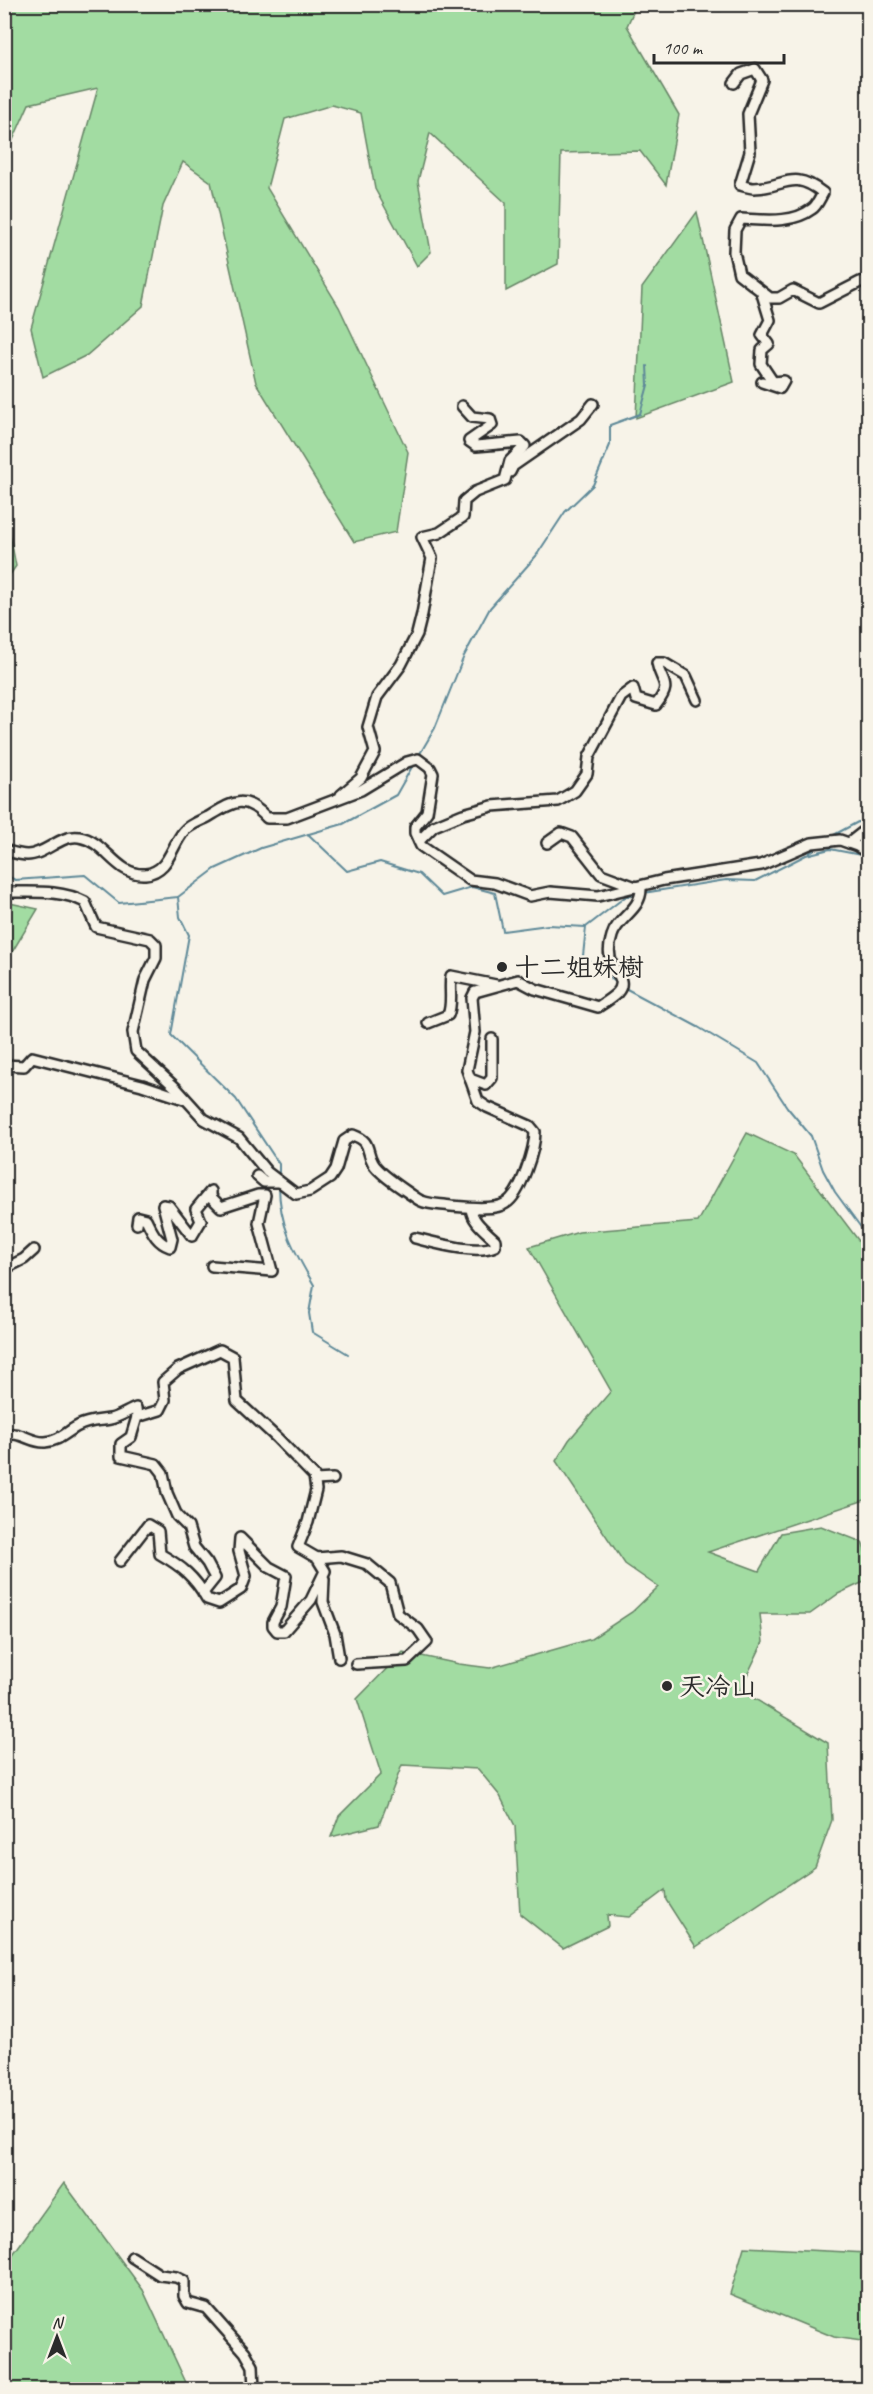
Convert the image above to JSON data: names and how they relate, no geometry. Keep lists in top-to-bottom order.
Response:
{
  "places": ["十二姐妹樹", "天冷山"],
  "scale_bar": "100 m",
  "north": "top"
}
